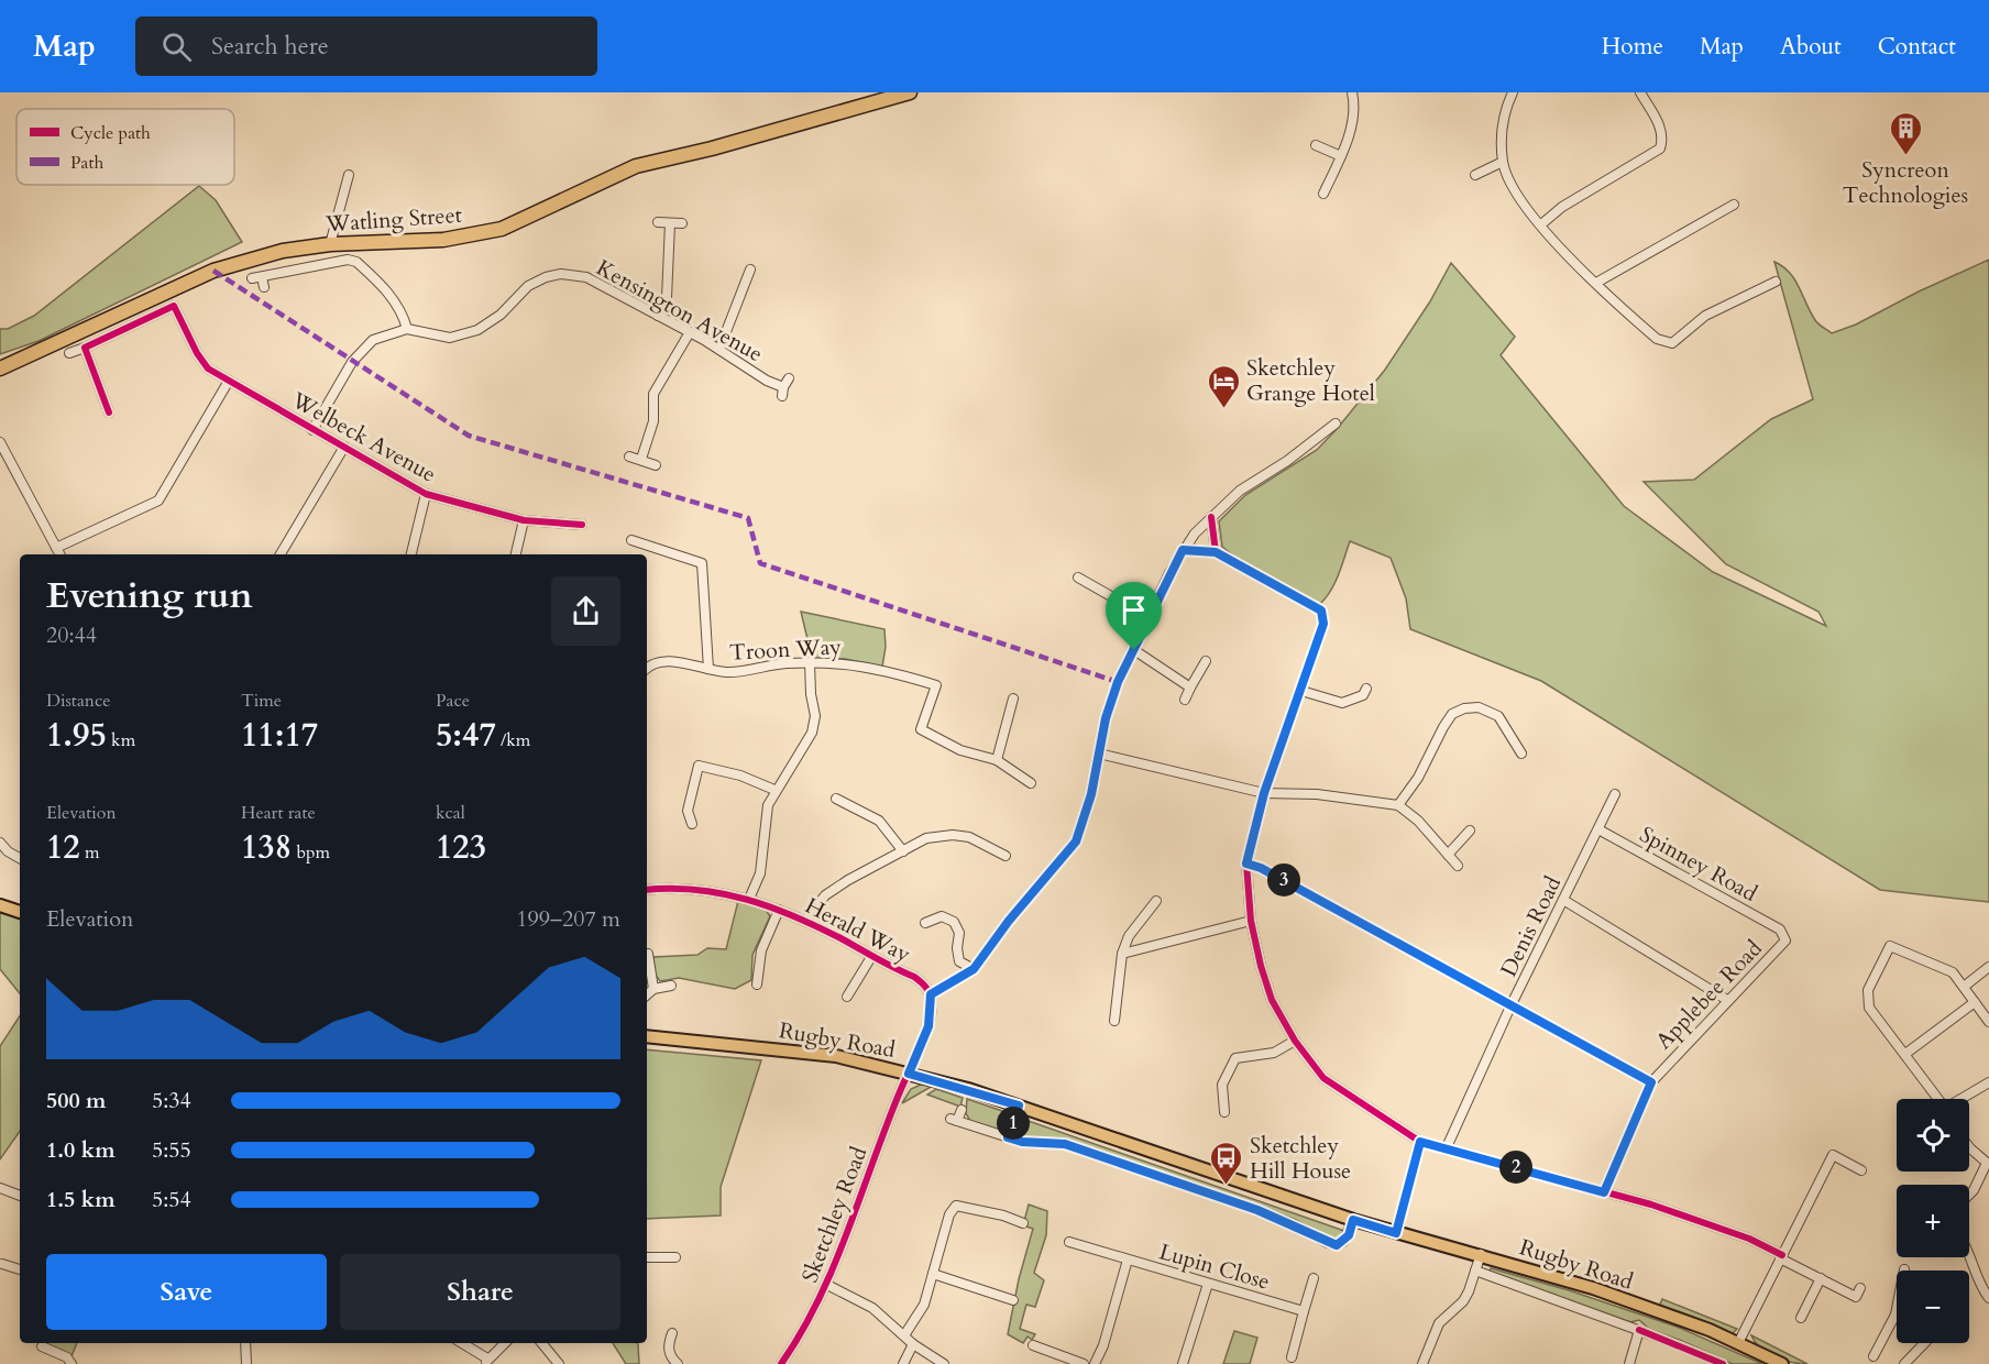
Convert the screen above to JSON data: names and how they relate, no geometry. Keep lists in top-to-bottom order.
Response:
{
  "streets": {
    "highway": ["Watling Street"],
    "main road": ["Rugby Road"],
    "street": [
      "Kensington Avenue",
      "Welbeck Avenue",
      "Troon Way",
      "Spinney Road",
      "Denis Road",
      "Herald Way",
      "Applebee Road",
      "Sketchley Road",
      "Lupin Close"
    ]
  },
  "crossings": [
    ["Kensington Avenue", "Welbeck Avenue"],
    ["Spinney Road", "Denis Road"],
    ["Spinney Road", "Applebee Road"],
    ["Rugby Road", "Sketchley Road"]
  ],
  "places": {
    "building": ["Syncreon Technologies"],
    "hotel": ["Sketchley Grange Hotel"],
    "bus stop": ["Sketchley Hill House"]
  },
  "legend": ["Cycle path", "Path"],
  "page": {
    "header": "Map",
    "search": "Search here",
    "nav": [
      "Home",
      "Map",
      "About",
      "Contact"
    ],
    "heading": ["Evening run", "20:44"],
    "stats": [
      ["Distance", "1.95 km"],
      ["Time", "11:17"],
      ["Pace", "5:47 /km"],
      ["Elevation", "12 m"],
      ["Heart rate", "138 bpm"],
      ["kcal", "123"]
    ],
    "pins": ["3", "1", "2"],
    "chart": ["Elevation", "199–207 m"],
    "list": [
      {
        "name": "500 m",
        "note": "5:34"
      },
      {
        "name": "1.0 km",
        "note": "5:55"
      },
      {
        "name": "1.5 km",
        "note": "5:54"
      }
    ],
    "map_buttons": ["+", "−"],
    "buttons": ["Save", "Share"]
  }
}
